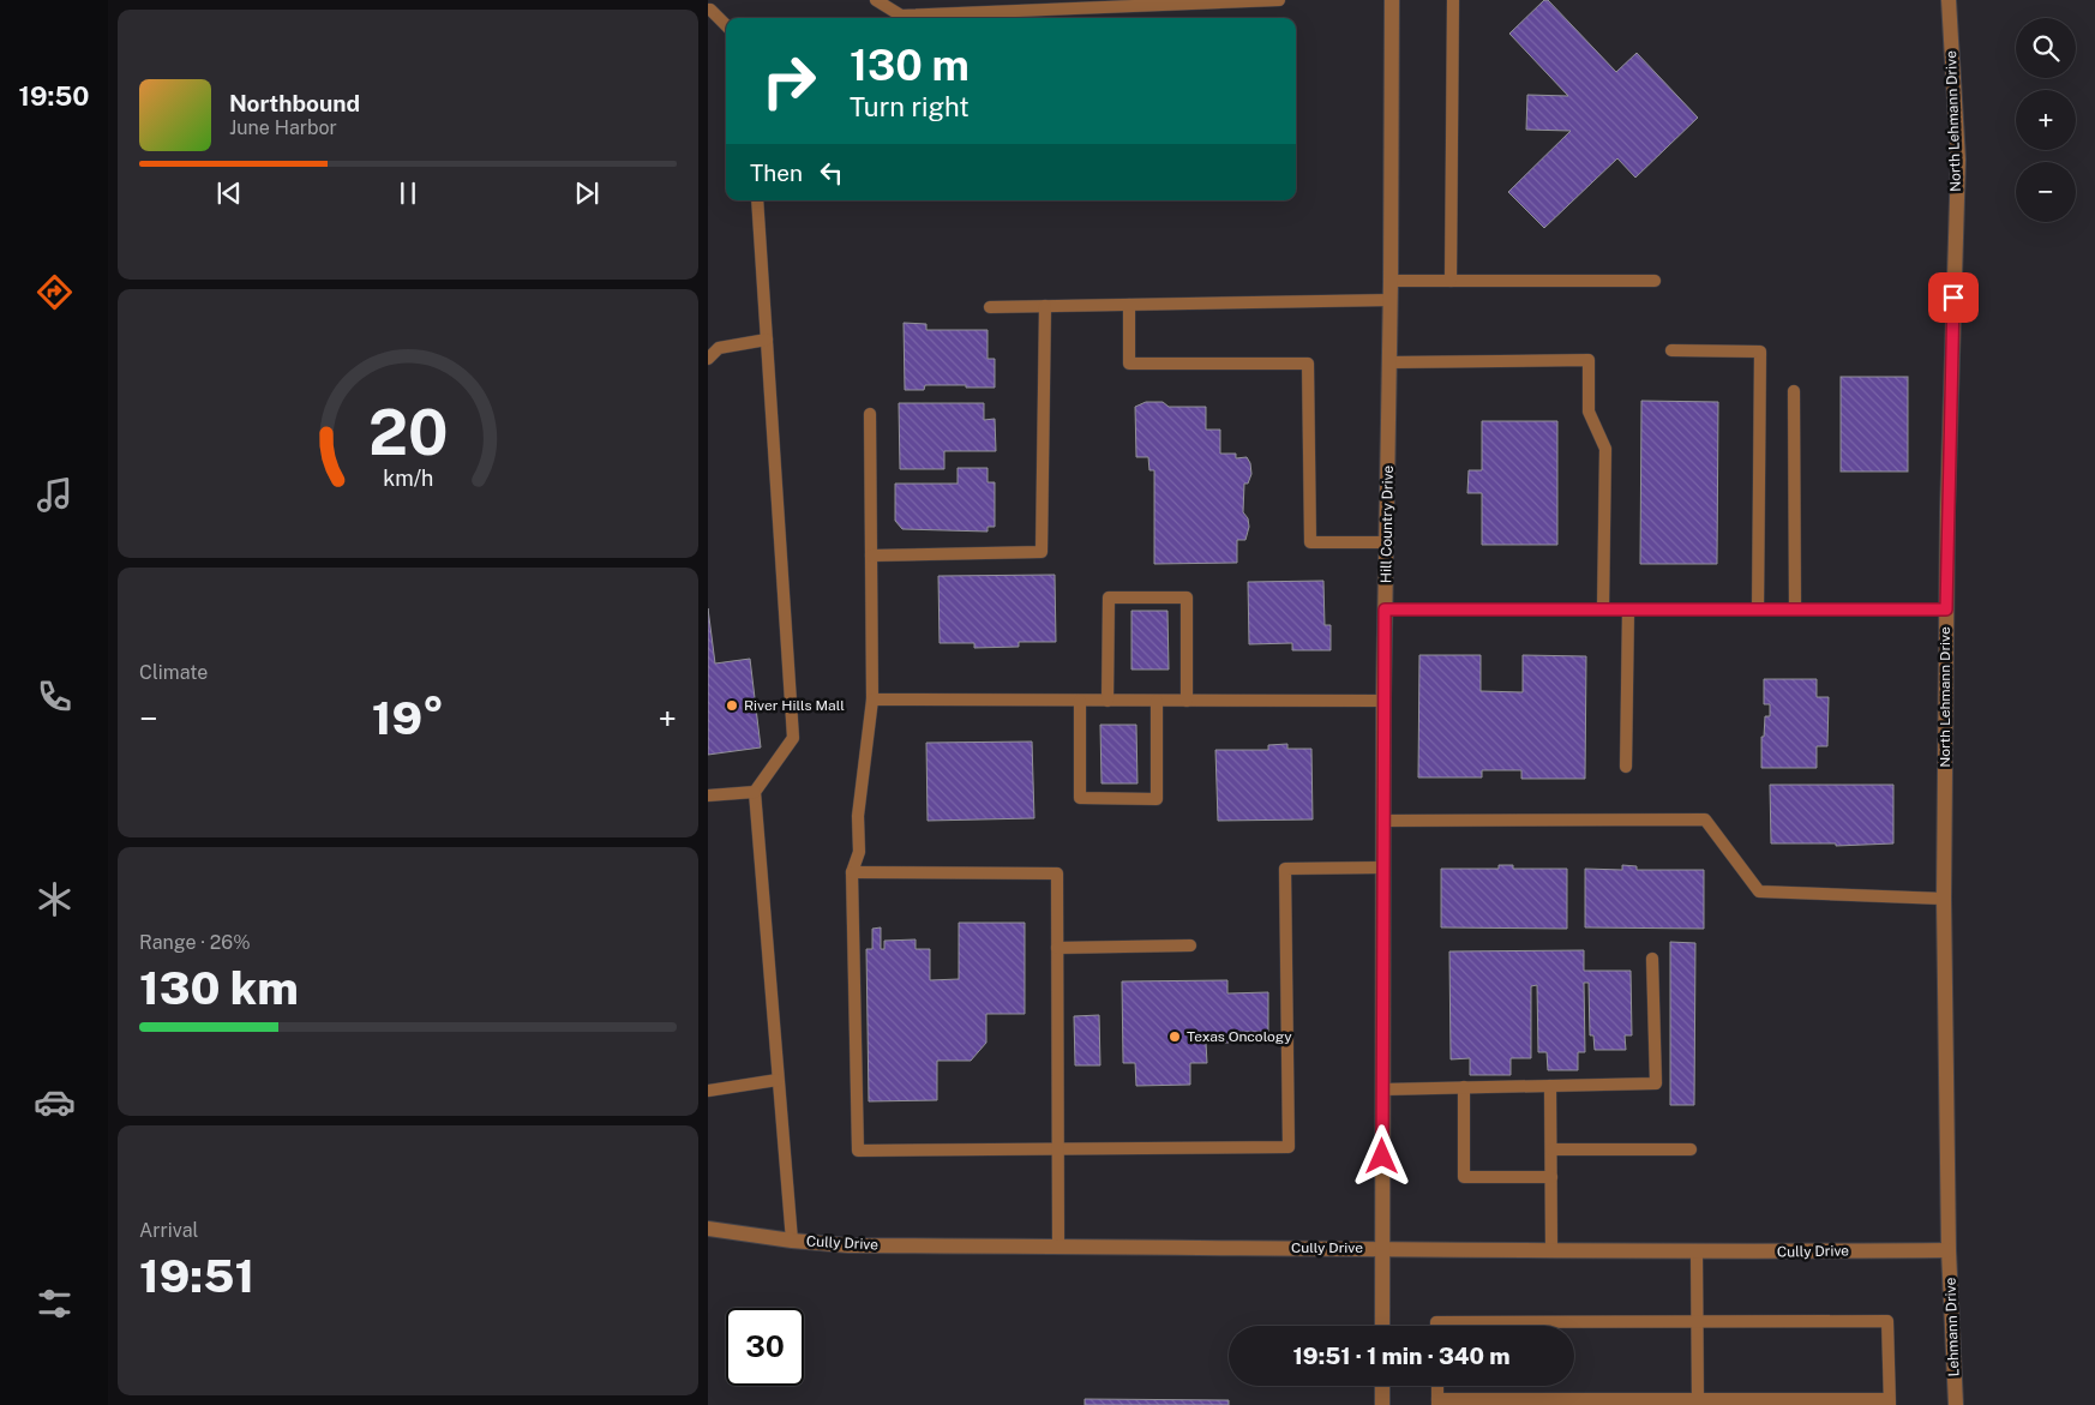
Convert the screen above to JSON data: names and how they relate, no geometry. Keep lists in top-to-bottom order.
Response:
{
  "streets": {
    "street": [
      "North Lehmann Drive",
      "Hill Country Drive",
      "Cully Drive",
      "Lehmann Drive"
    ]
  },
  "crossings": [
    ["North Lehmann Drive", "Cully Drive"],
    ["North Lehmann Drive", "Lehmann Drive"],
    ["Hill Country Drive", "Cully Drive"],
    ["Cully Drive", "Lehmann Drive"]
  ],
  "places": ["River Hills Mall", "Texas Oncology"],
  "page": {
    "tabs": "19:50",
    "map_buttons": ["+", "−"],
    "turn": ["130 m", "Turn right"],
    "song": ["Northbound", "June Harbor"],
    "then": "Then",
    "tile": [
      "Climate",
      ["Range · 26%", "130 km"],
      ["Arrival", "19:51"]
    ],
    "heat": ["−", "19°", "+"],
    "limit": "30",
    "trip": "19:51 · 1 min · 340 m",
    "gauge": ["20", "km/h"]
  }
}
